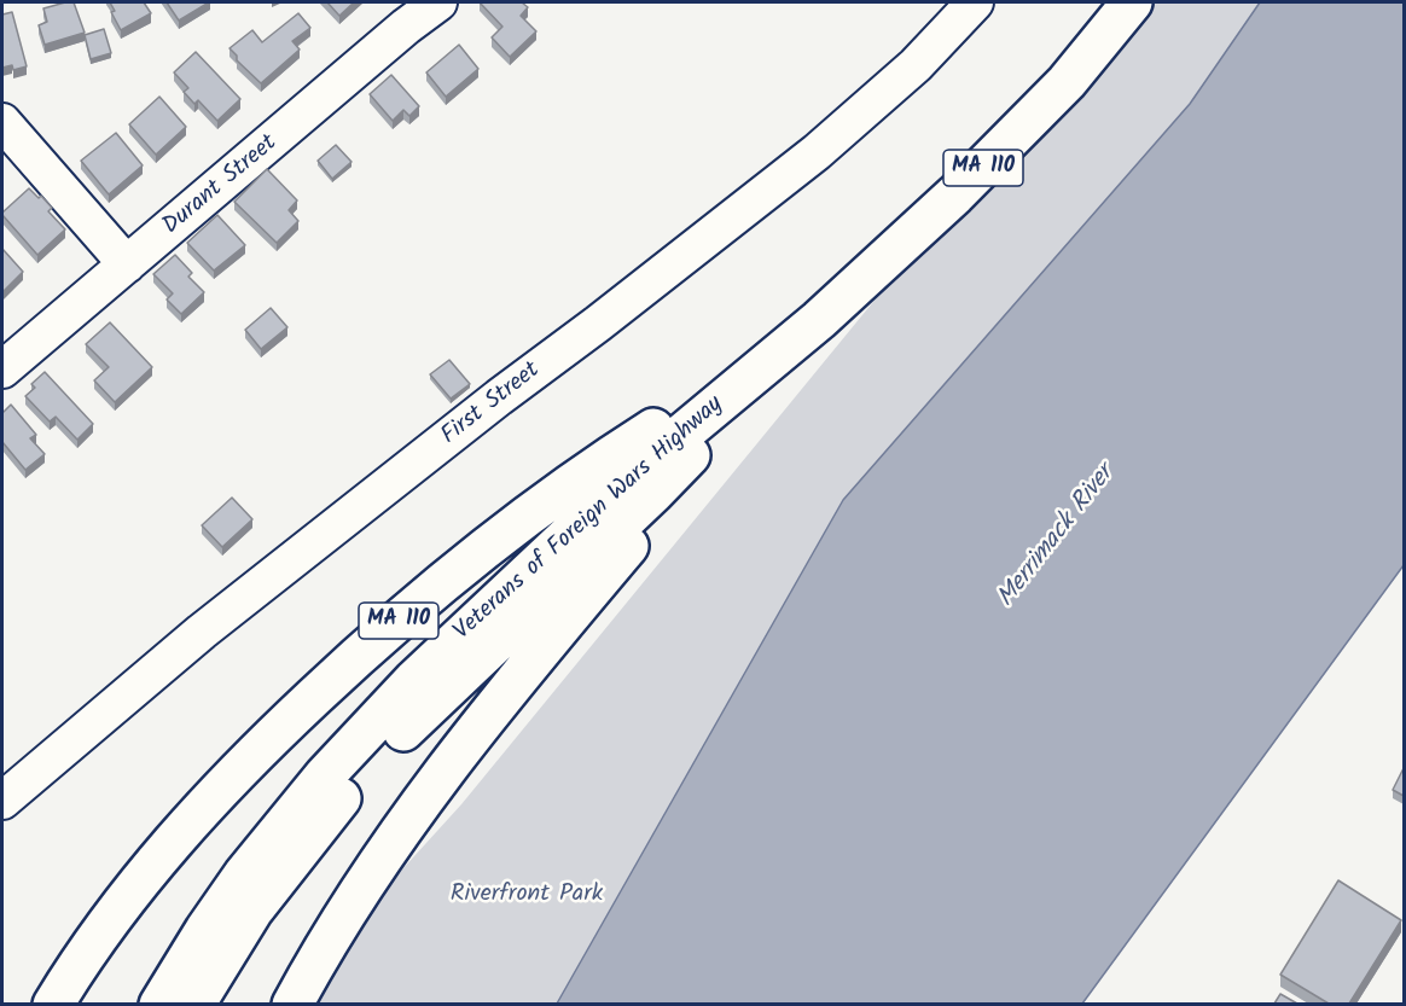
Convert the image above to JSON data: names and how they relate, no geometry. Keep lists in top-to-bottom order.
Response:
{
  "streets": {
    "main road": ["MA 110", "Veterans of Foreign Wars Highway"],
    "street": ["Durant Street", "First Street"]
  },
  "crossings": [
    ["MA 110", "Veterans of Foreign Wars Highway"]
  ],
  "water": ["Merrimack River"],
  "parks": ["Riverfront Park"]
}
